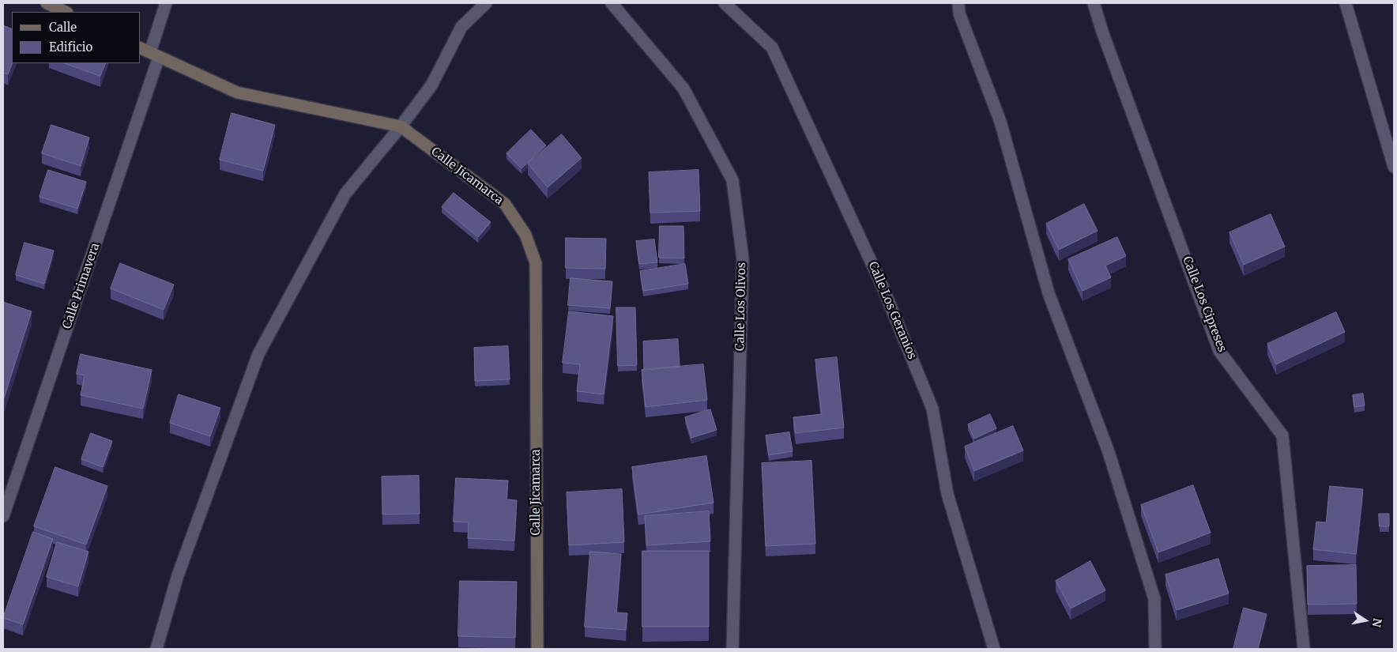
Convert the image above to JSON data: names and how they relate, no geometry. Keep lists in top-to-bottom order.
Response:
{
  "streets": {
    "street": [
      "Calle Jicamarca",
      "Calle Primavera",
      "Calle Los Cipreses",
      "Calle Los Olivos",
      "Calle Los Geranios"
    ]
  },
  "crossings": [
    ["Calle Jicamarca", "Calle Primavera"]
  ],
  "legend": ["Calle", "Edificio"],
  "north": "right"
}
